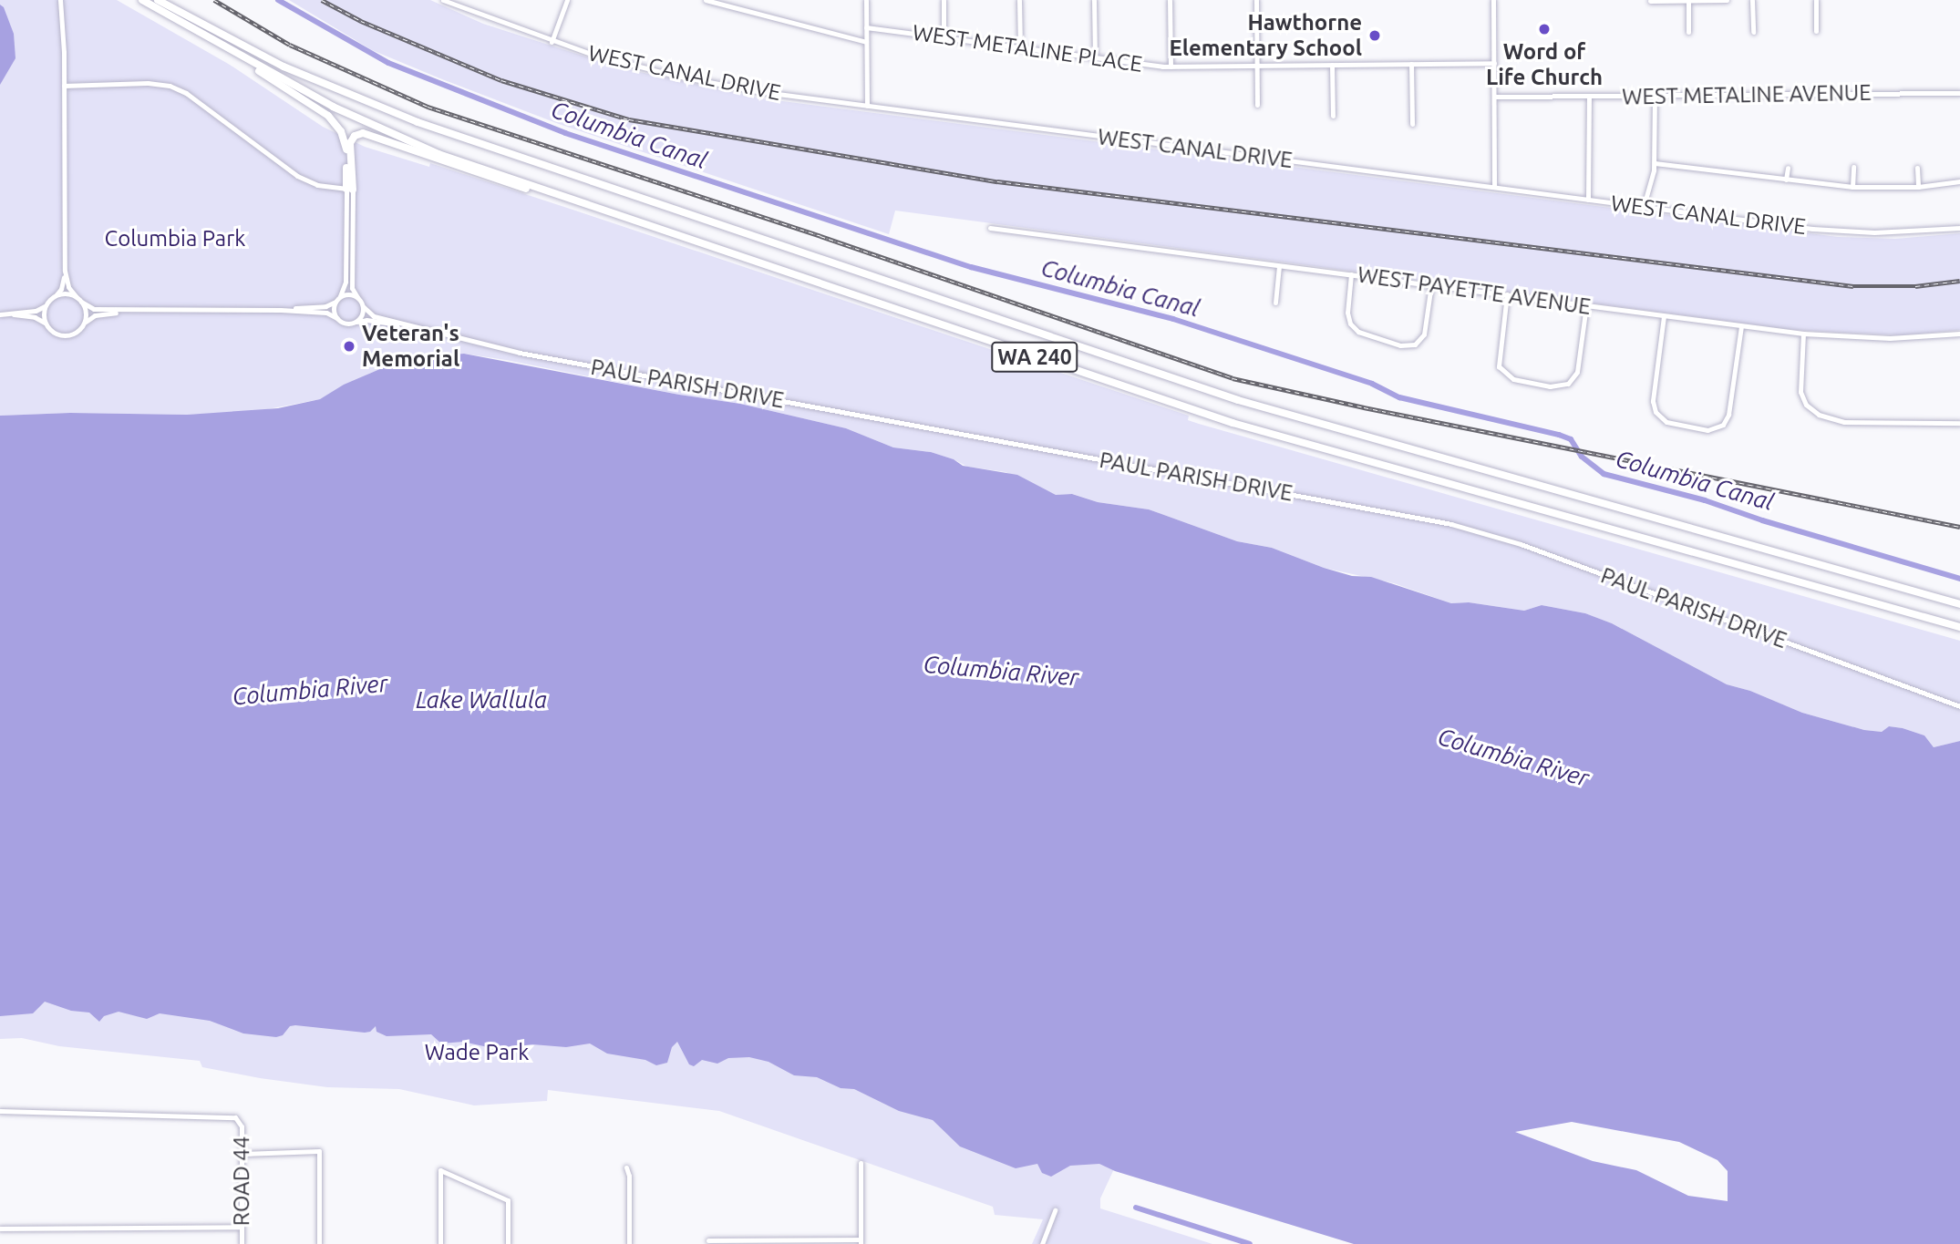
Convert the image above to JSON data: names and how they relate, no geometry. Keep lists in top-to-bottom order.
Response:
{
  "streets": {
    "highway": ["WA 240"],
    "street": [
      "WEST METALINE PLACE",
      "WEST CANAL DRIVE",
      "WEST METALINE AVENUE",
      "WEST PAYETTE AVENUE",
      "PAUL PARISH DRIVE",
      "ROAD 44"
    ]
  },
  "water": ["Columbia Canal", "Columbia River", "Lake Wallula"],
  "parks": ["Columbia Park", "Wade Park"],
  "places": ["Word of Life Church", "Hawthorne Elementary School", "Veteran's Memorial"]
}
